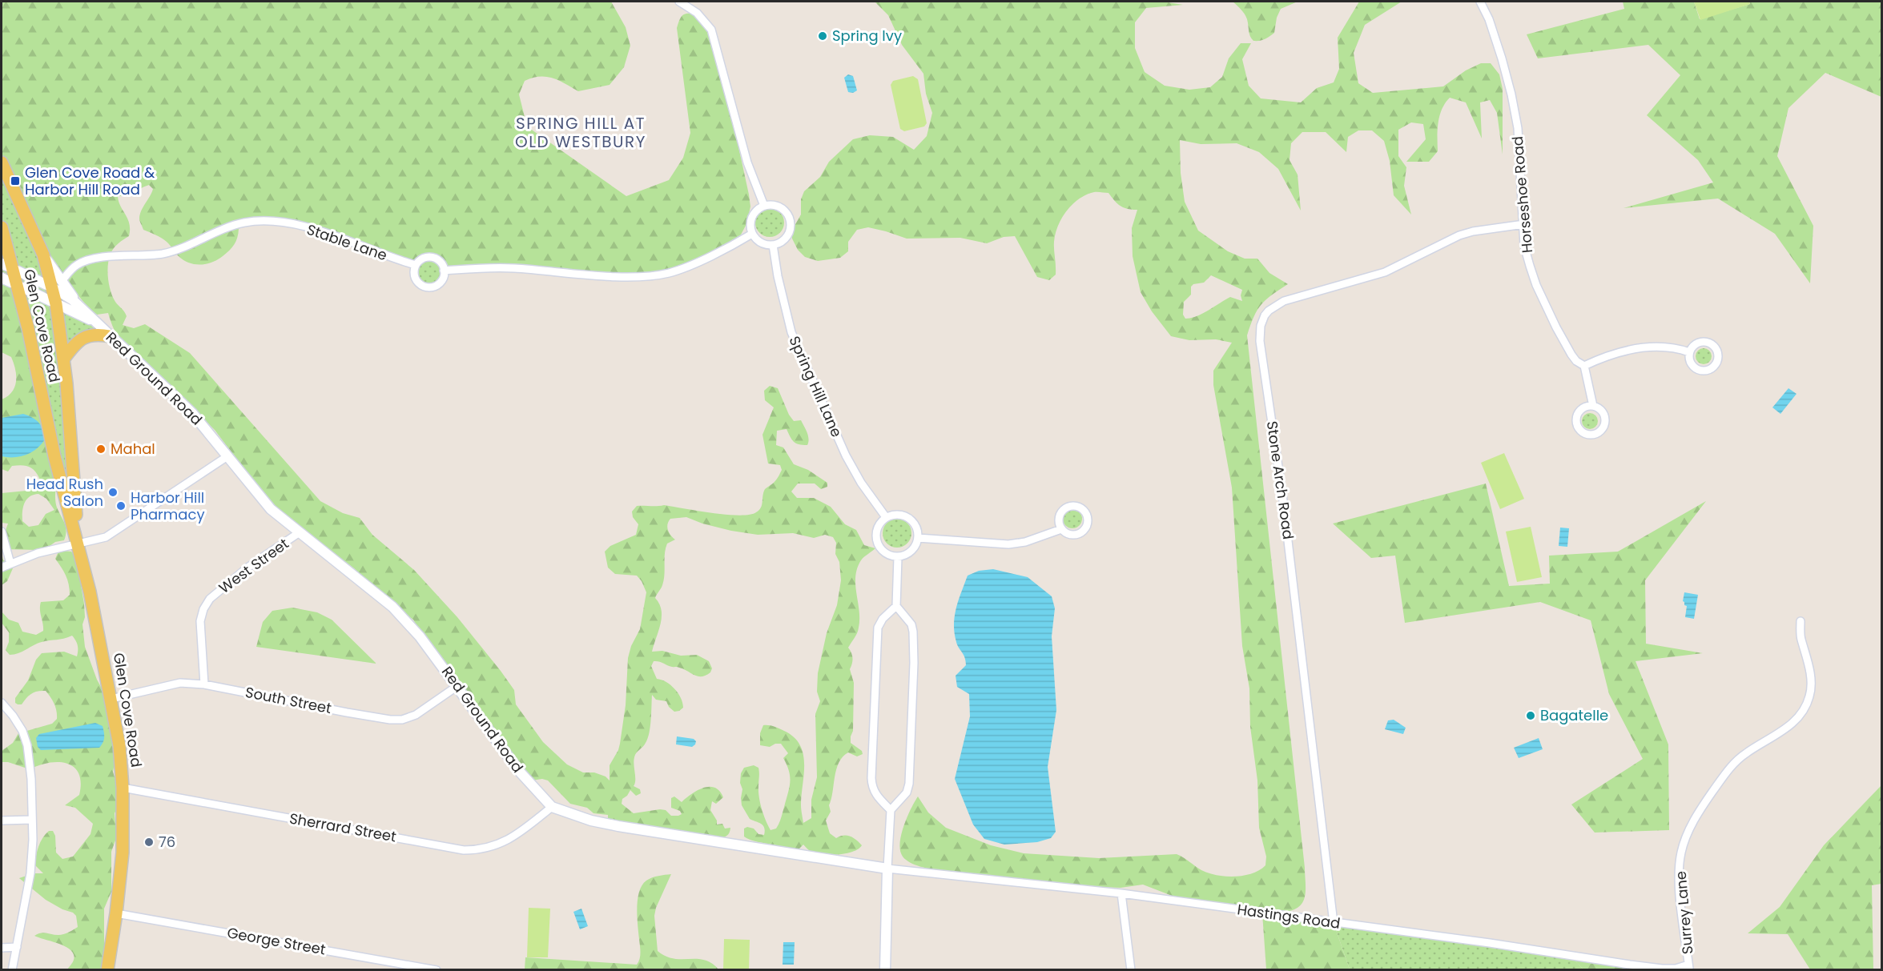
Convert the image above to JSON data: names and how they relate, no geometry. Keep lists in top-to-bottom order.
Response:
{
  "streets": {
    "main road": ["Glen Cove Road"],
    "street": [
      "Horseshoe Road",
      "Stable Lane",
      "Red Ground Road",
      "Spring Hill Lane",
      "Stone Arch Road",
      "West Street",
      "South Street",
      "Sherrard Street",
      "Surrey Lane",
      "Hastings Road",
      "George Street"
    ]
  },
  "crossings": [
    ["Horseshoe Road", "Stone Arch Road"],
    ["Stable Lane", "Glen Cove Road"],
    ["Stable Lane", "Red Ground Road"],
    ["Glen Cove Road", "Red Ground Road"],
    ["Glen Cove Road", "South Street"],
    ["Glen Cove Road", "Sherrard Street"],
    ["Glen Cove Road", "George Street"],
    ["Red Ground Road", "West Street"],
    ["Red Ground Road", "South Street"],
    ["Red Ground Road", "Sherrard Street"],
    ["Red Ground Road", "Hastings Road"],
    ["Stone Arch Road", "Hastings Road"],
    ["West Street", "South Street"],
    ["Surrey Lane", "Hastings Road"]
  ],
  "districts": ["SPRING HILL AT OLD WESTBURY"],
  "places": {
    "other": [
      "Spring Ivy",
      "Mahal",
      "Head Rush Salon",
      "Harbor Hill Pharmacy",
      "Bagatelle",
      "76"
    ],
    "transit": ["Glen Cove Road & Harbor Hill Road"]
  }
}
